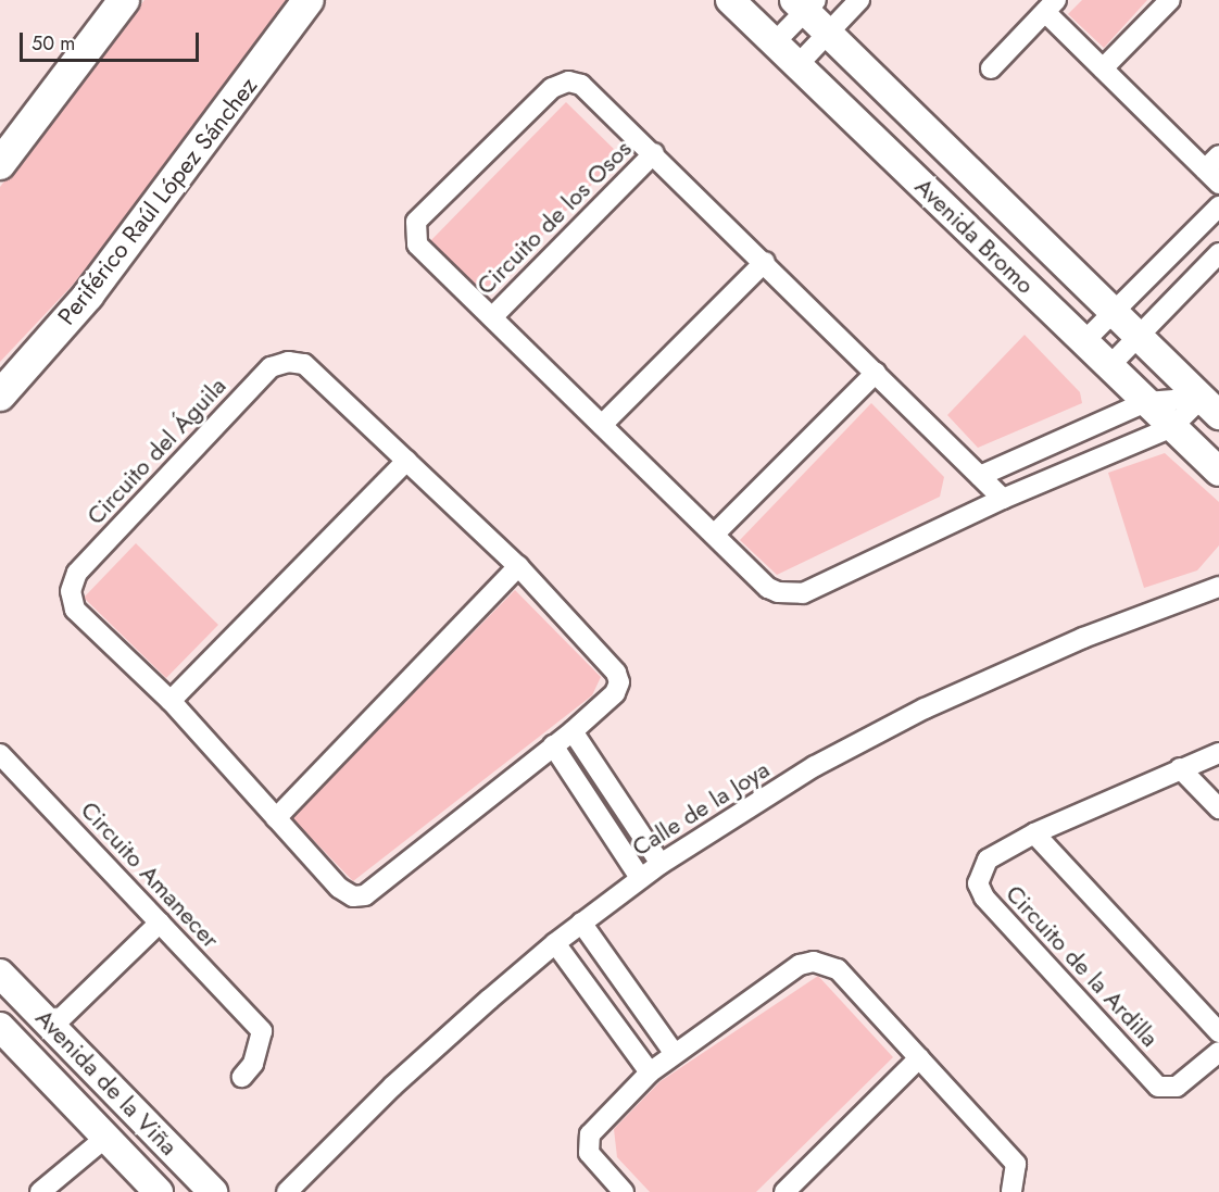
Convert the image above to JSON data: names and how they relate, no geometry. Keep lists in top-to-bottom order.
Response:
{
  "streets": {
    "main road": ["Periférico Raúl López Sánchez", "Avenida Bromo", "Avenida de la Viña"],
    "street": [
      "Circuito de los Osos",
      "Circuito del Águila",
      "Calle de la Joya",
      "Circuito Amanecer",
      "Circuito de la Ardilla"
    ]
  },
  "crossings": [
    ["Circuito de los Osos", "Avenida Bromo"]
  ],
  "scale_bar": "50 m"
}
